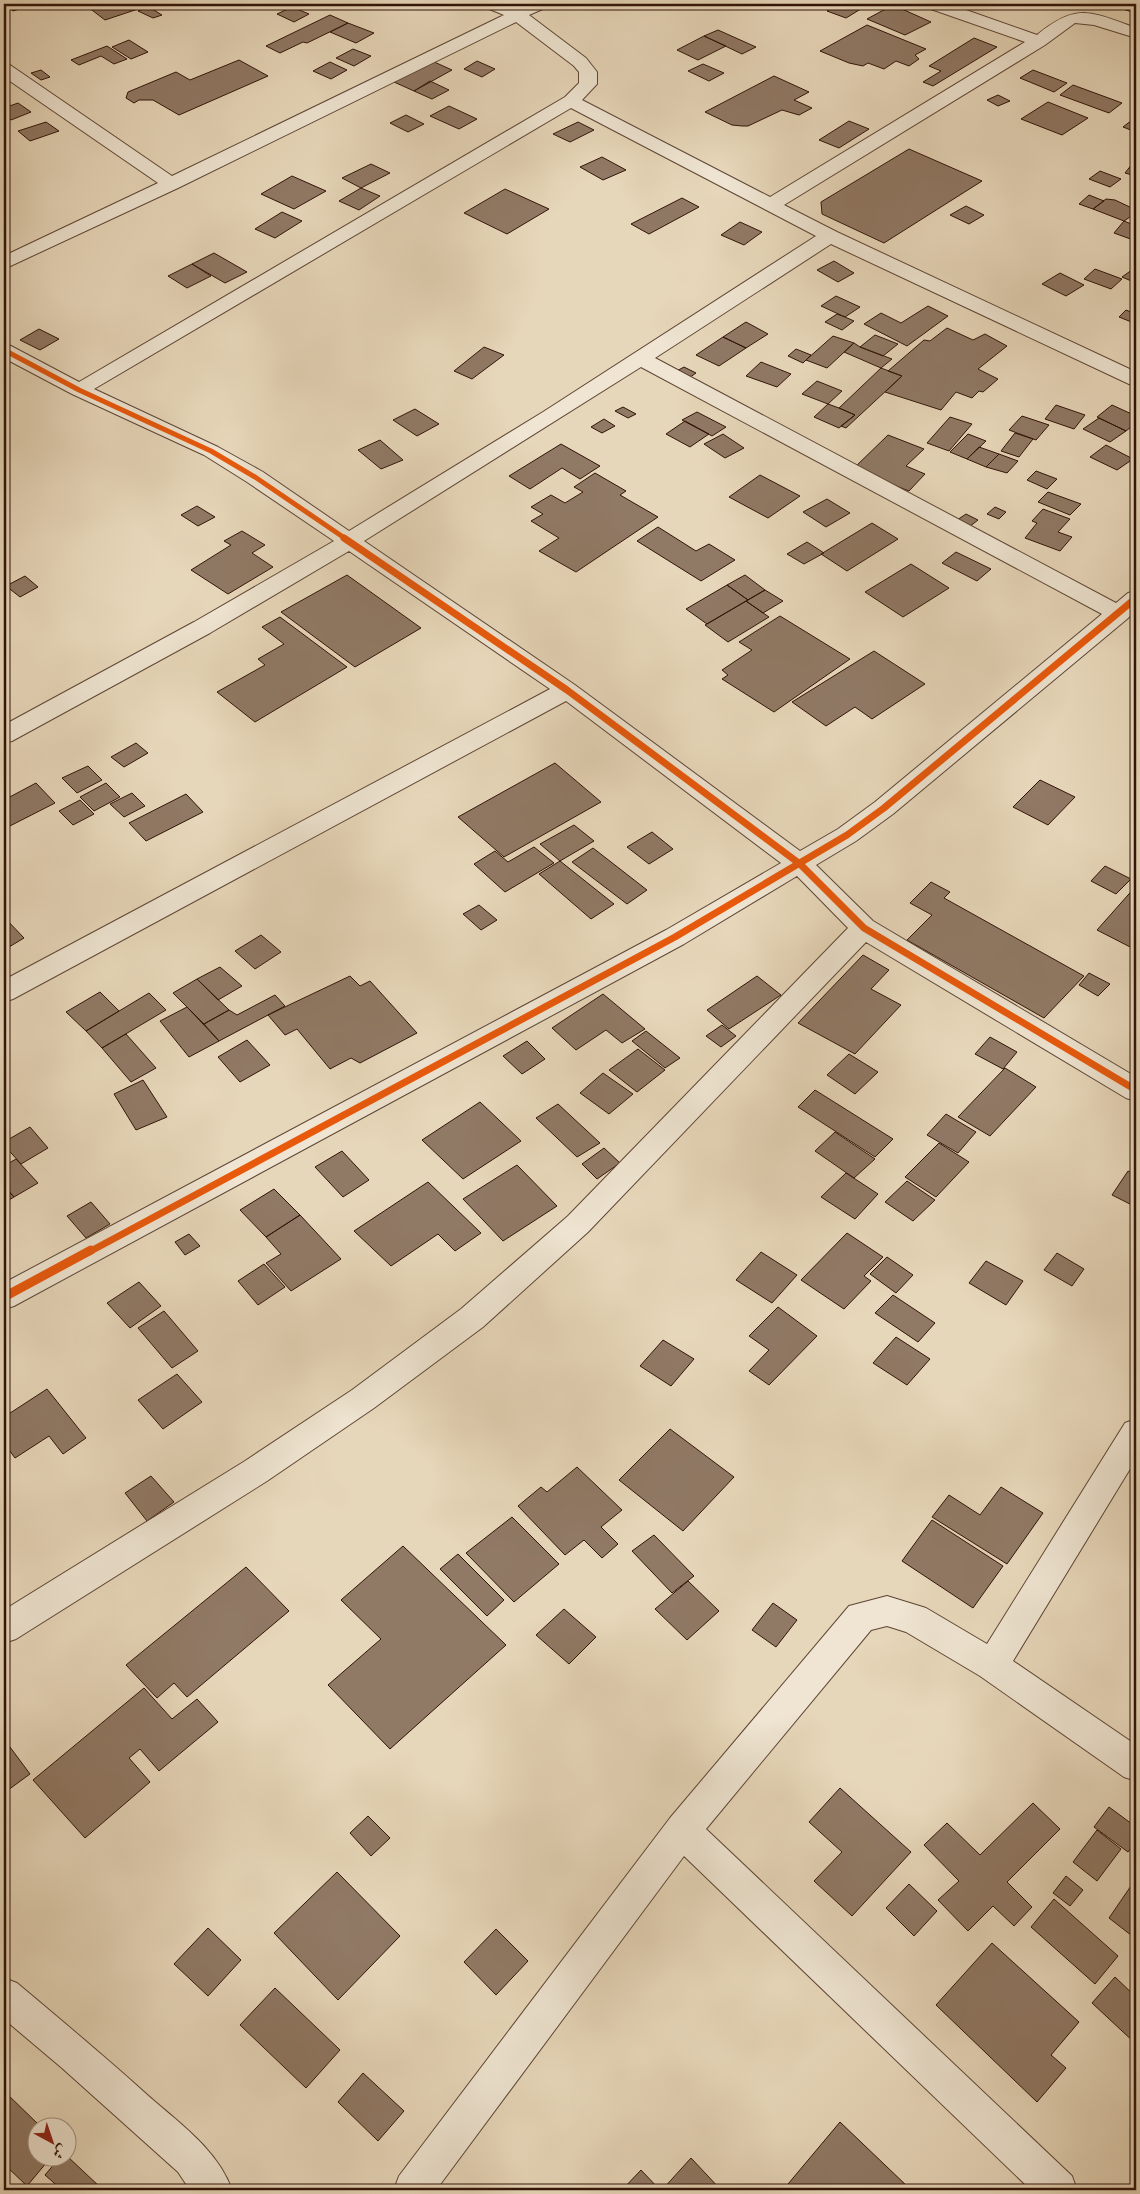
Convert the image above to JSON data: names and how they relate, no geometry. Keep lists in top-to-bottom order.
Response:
{
  "north": "bottom right"
}
